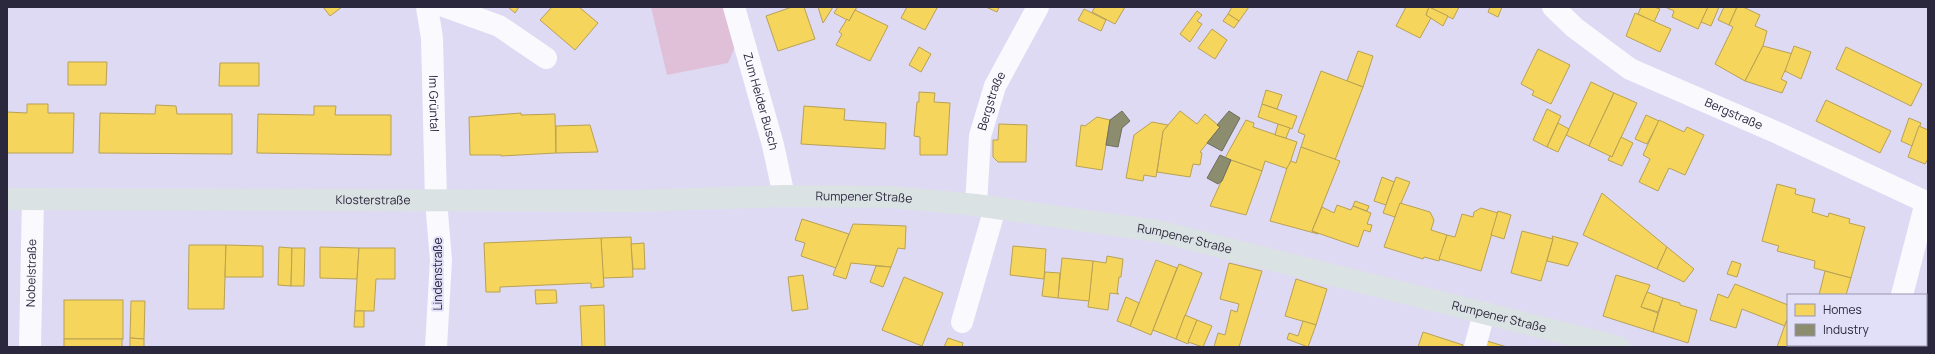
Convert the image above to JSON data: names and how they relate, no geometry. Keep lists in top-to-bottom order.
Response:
{
  "streets": {
    "main road": ["Rumpener Straße", "Klosterstraße"],
    "street": [
      "Zum Heider Busch",
      "Bergstraße",
      "Im Grüntal",
      "Nobelstraße",
      "Lindenstraße"
    ]
  },
  "crossings": [
    ["Zum Heider Busch", "Rumpener Straße"],
    ["Bergstraße", "Rumpener Straße"],
    ["Im Grüntal", "Klosterstraße"],
    ["Im Grüntal", "Lindenstraße"],
    ["Rumpener Straße", "Klosterstraße"],
    ["Klosterstraße", "Nobelstraße"],
    ["Klosterstraße", "Lindenstraße"]
  ],
  "legend": ["Homes", "Industry"]
}
